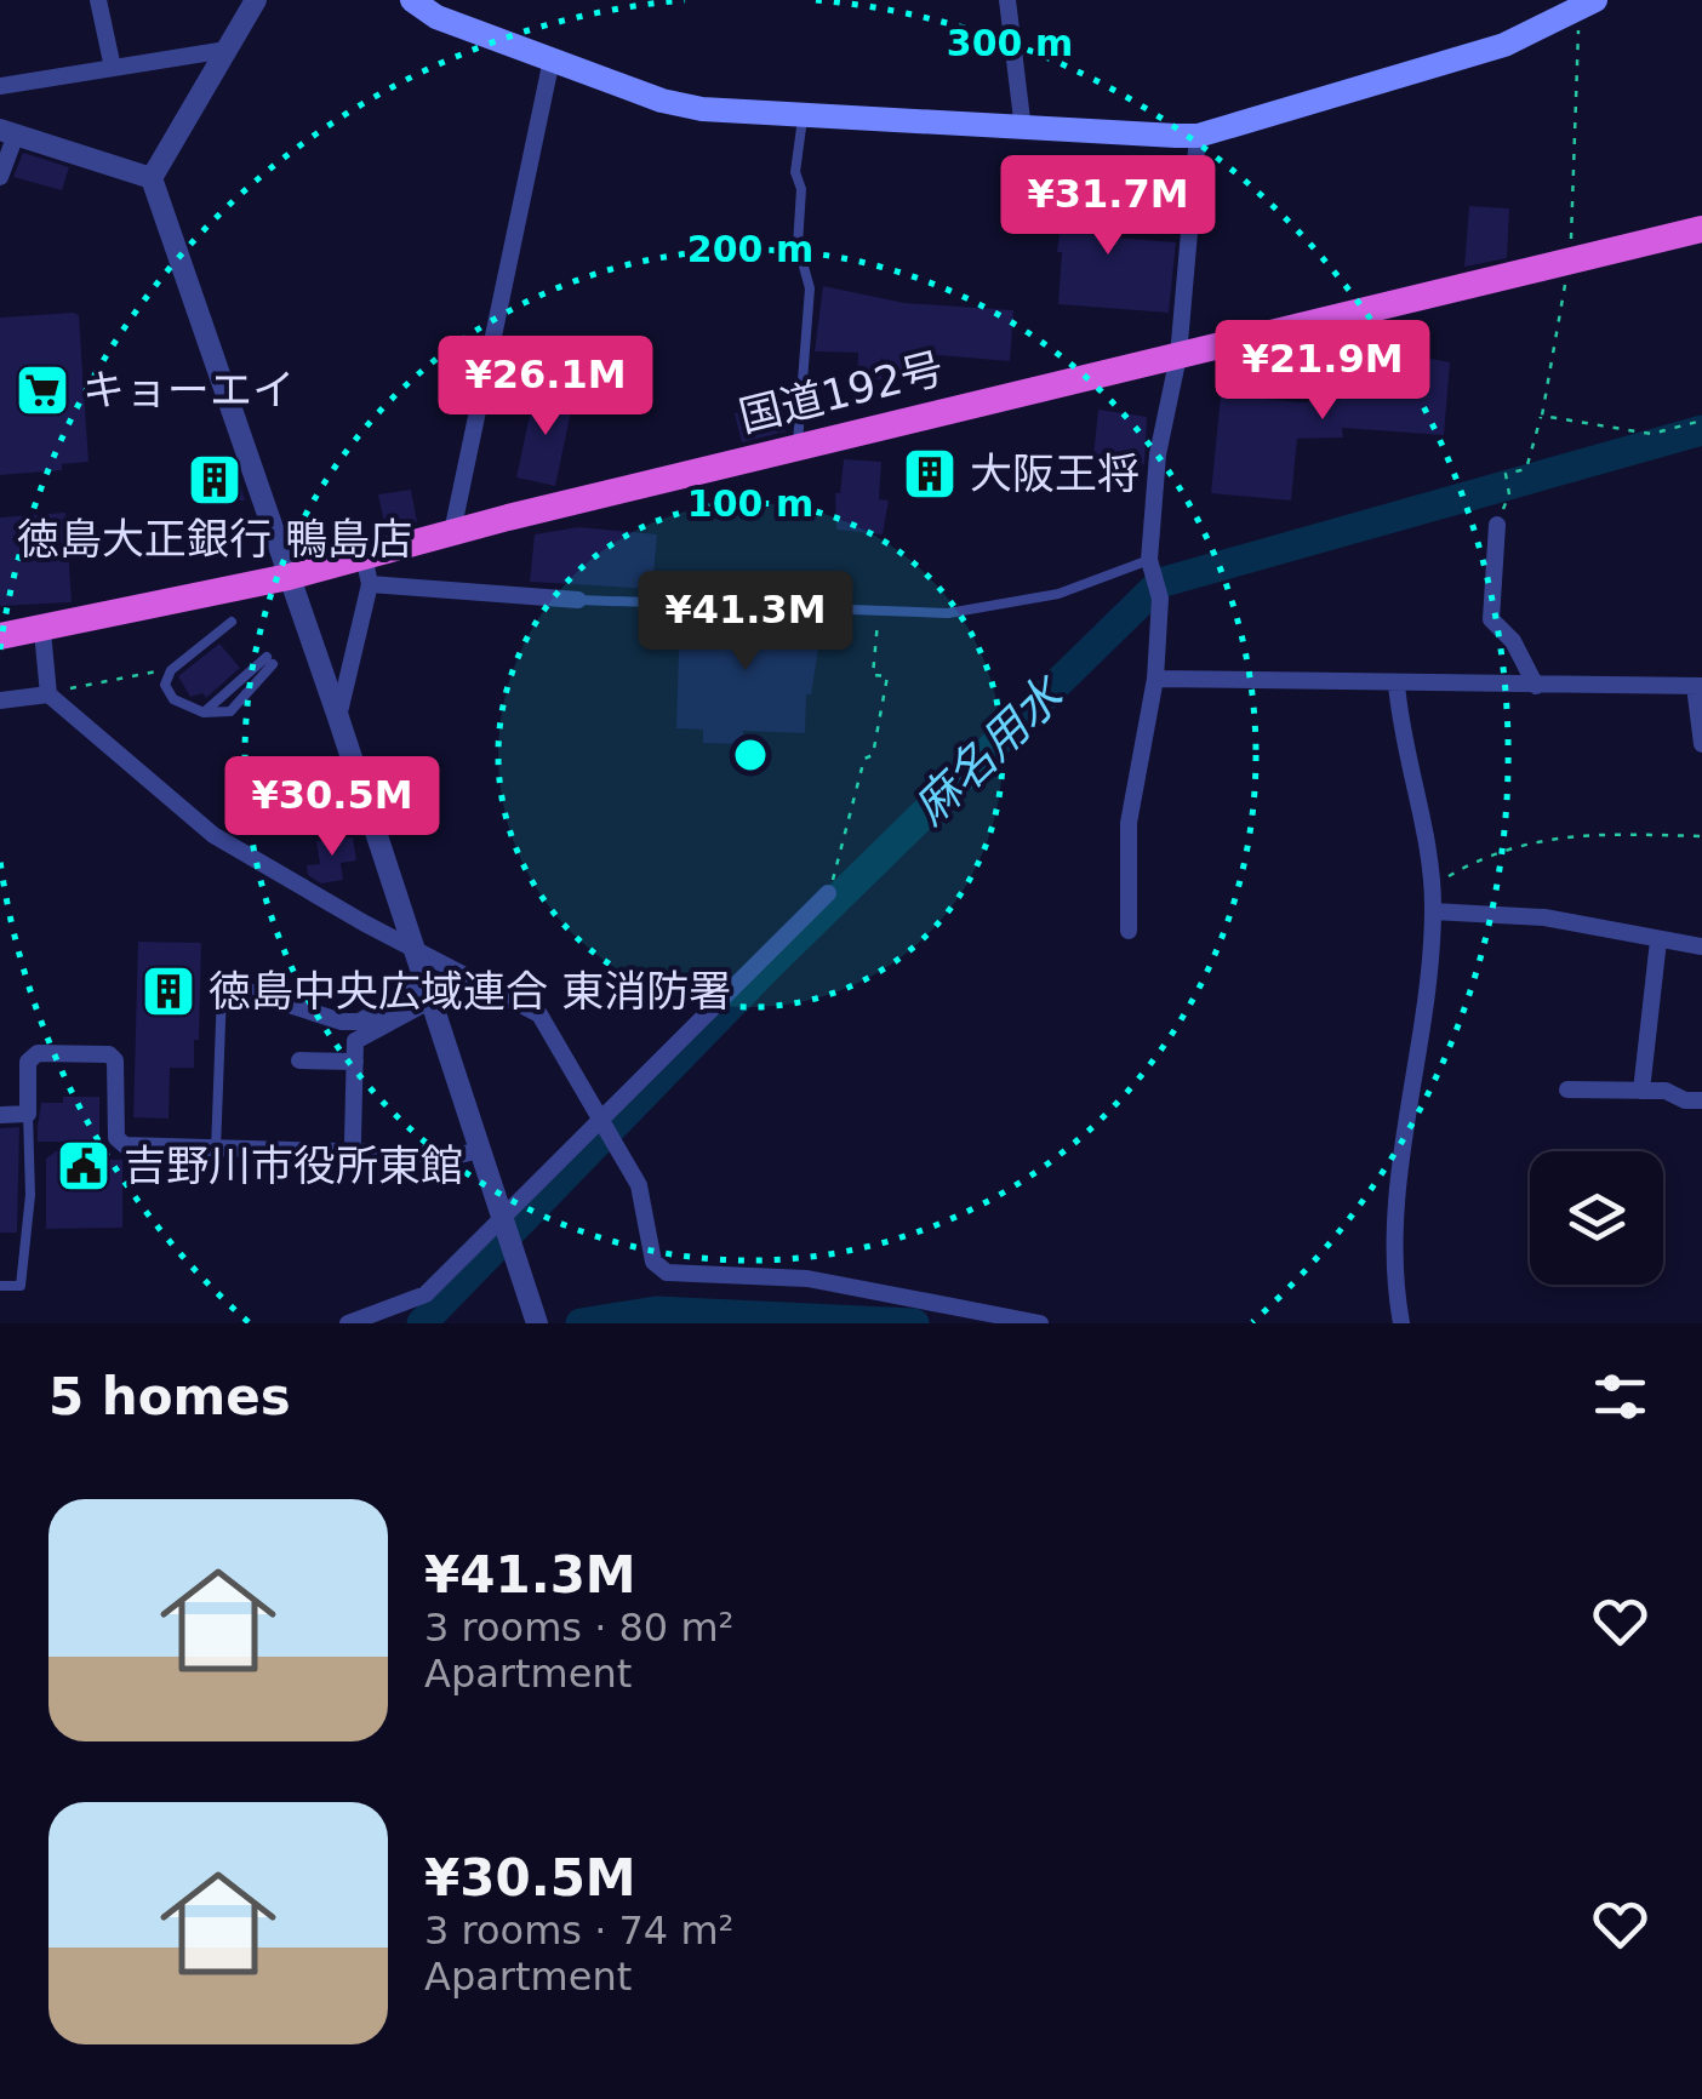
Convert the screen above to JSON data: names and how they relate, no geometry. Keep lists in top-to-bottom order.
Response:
{
  "streets": {
    "highway": ["国道192号"]
  },
  "water": ["麻名用水"],
  "places": {
    "supermarket": ["キョーエイ"],
    "building": ["大阪王将", "徳島大正銀行 鴨島店", "徳島中央広域連合 東消防署"],
    "public building": ["吉野川市役所東館"]
  },
  "page": {
    "price": [
      "¥31.7M",
      "¥21.9M",
      "¥26.1M",
      "¥41.3M",
      "¥30.5M"
    ],
    "heading": "5 homes",
    "list": [
      {
        "name": "¥41.3M",
        "note": "3 rooms · 80 m² · Apartment"
      },
      {
        "name": "¥30.5M",
        "note": "3 rooms · 74 m² · Apartment"
      }
    ]
  },
  "rings": ["300 m", "200 m", "100 m"]
}
